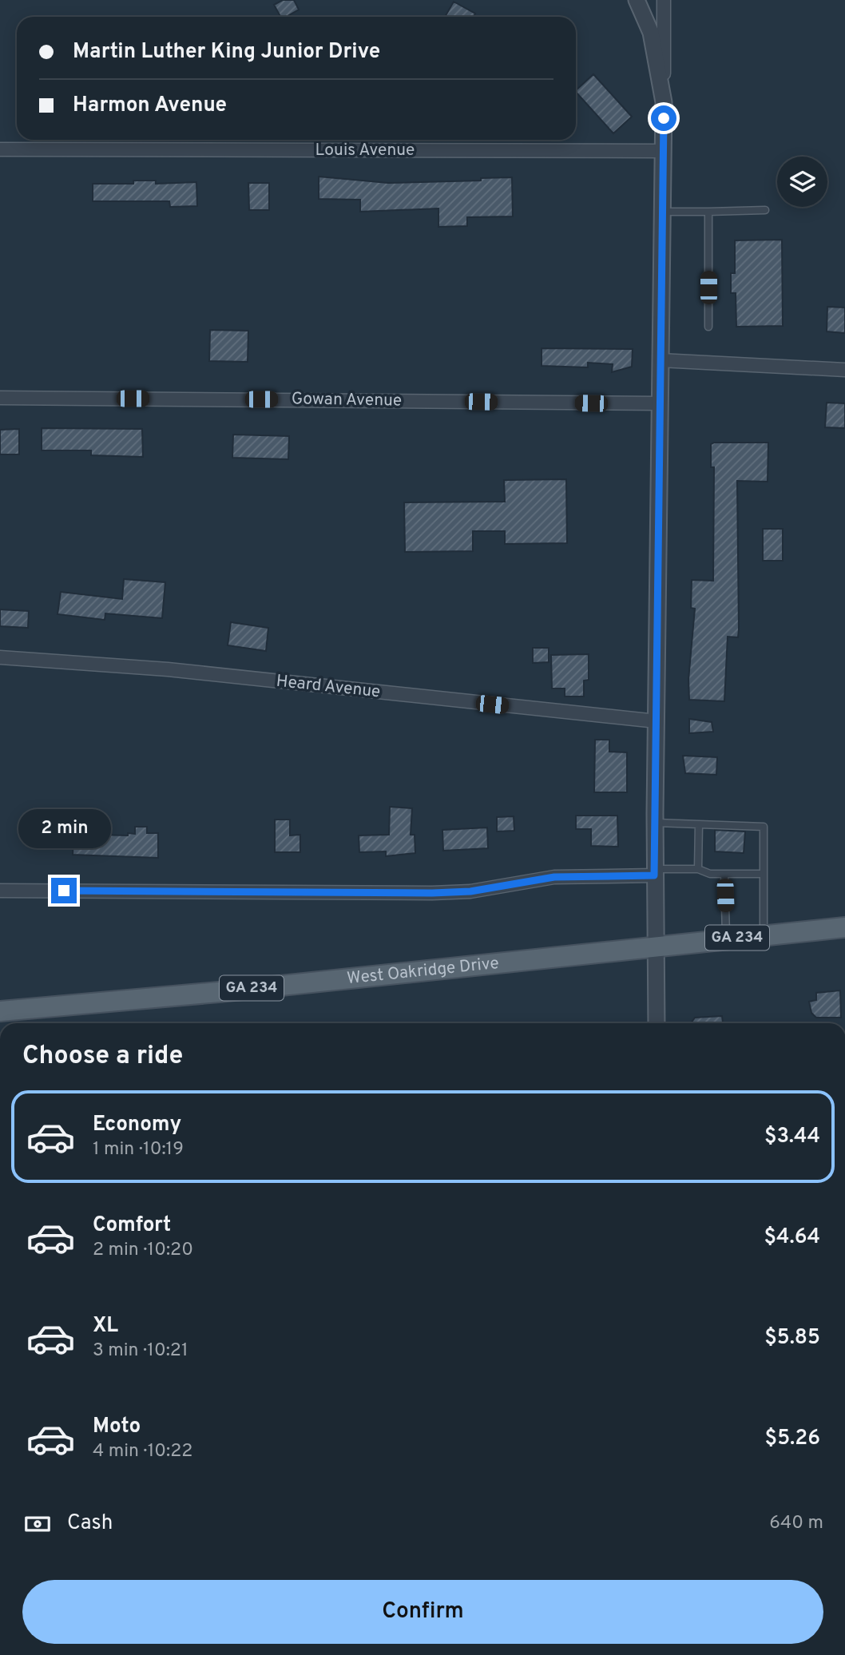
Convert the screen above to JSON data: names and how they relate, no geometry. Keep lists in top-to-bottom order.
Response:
{
  "streets": {
    "main road": ["GA 234", "West Oakridge Drive"],
    "street": ["Louis Avenue", "Gowan Avenue", "Heard Avenue"]
  },
  "page": {
    "banner": ["Martin Luther King Junior Drive", "Harmon Avenue"],
    "bubble": "2 min",
    "heading": "Choose a ride",
    "list": [
      {
        "name": "Economy",
        "note": "1 min · 10:19",
        "value": "$3.44"
      },
      {
        "name": "Comfort",
        "note": "2 min · 10:20",
        "value": "$4.64"
      },
      {
        "name": "XL",
        "note": "3 min · 10:21",
        "value": "$5.85"
      },
      {
        "name": "Moto",
        "note": "4 min · 10:22",
        "value": "$5.26"
      }
    ],
    "pay": ["Cash", "640 m"],
    "buttons": "Confirm"
  }
}
